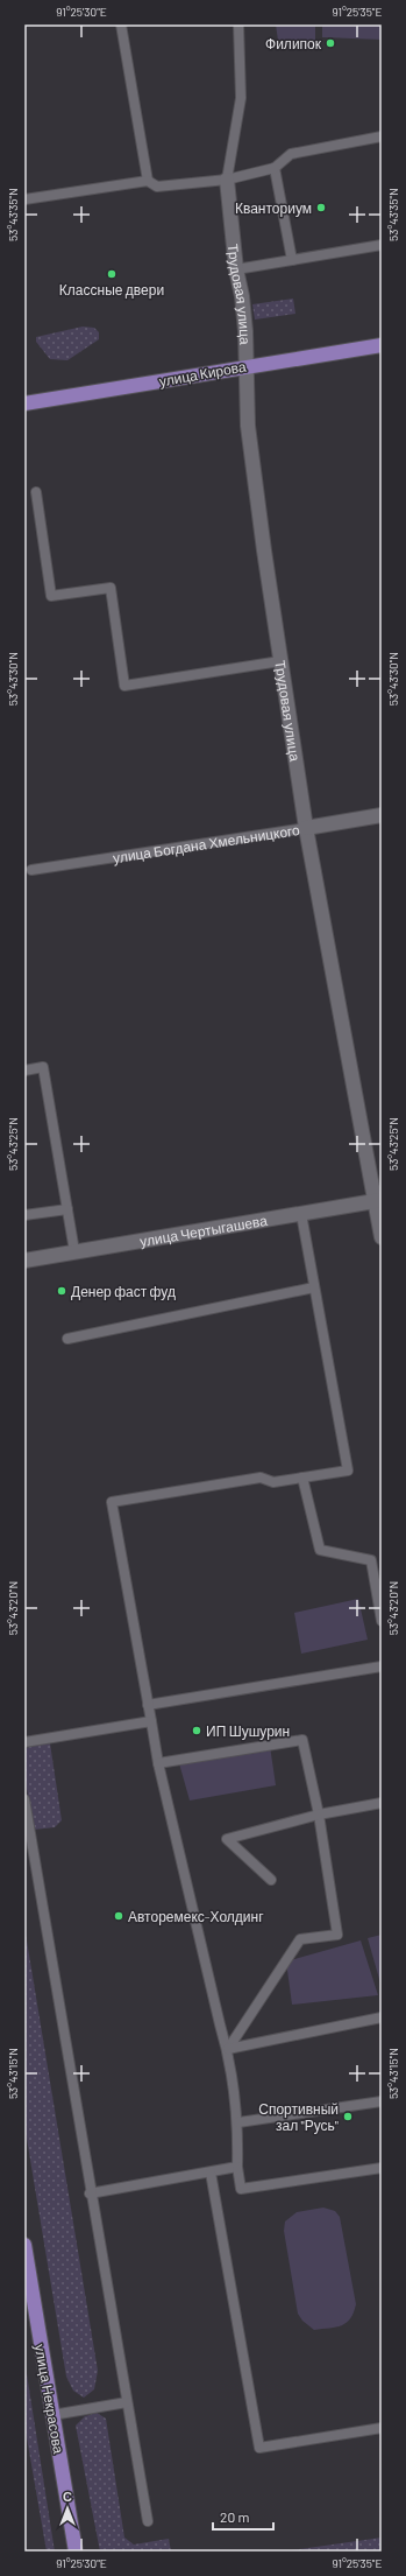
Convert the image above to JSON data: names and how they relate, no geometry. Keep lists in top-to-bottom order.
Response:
{
  "streets": {
    "main road": ["улица Кирова", "улица Некрасова"],
    "street": ["Трудовая улица", "улица Богдана Хмельницкого", "улица Чертыгашева"]
  },
  "crossings": [
    ["Трудовая улица", "улица Кирова"],
    ["Трудовая улица", "улица Богдана Хмельницкого"],
    ["Трудовая улица", "улица Чертыгашева"]
  ],
  "places": [
    "Филипок",
    "Кванториум",
    "Классные двери",
    "Денер фаст фуд",
    "ИП Шушурин",
    "Авторемекс-Холдинг",
    "Спортивный зал \"Русь\""
  ],
  "scale_bar": "20 m",
  "north": "top",
  "coordinates": [
    "91°25'30\"E",
    "91°25'35\"E",
    "53°43'35\"N",
    "53°43'30\"N",
    "53°43'25\"N",
    "53°43'20\"N",
    "53°43'15\"N"
  ]
}
